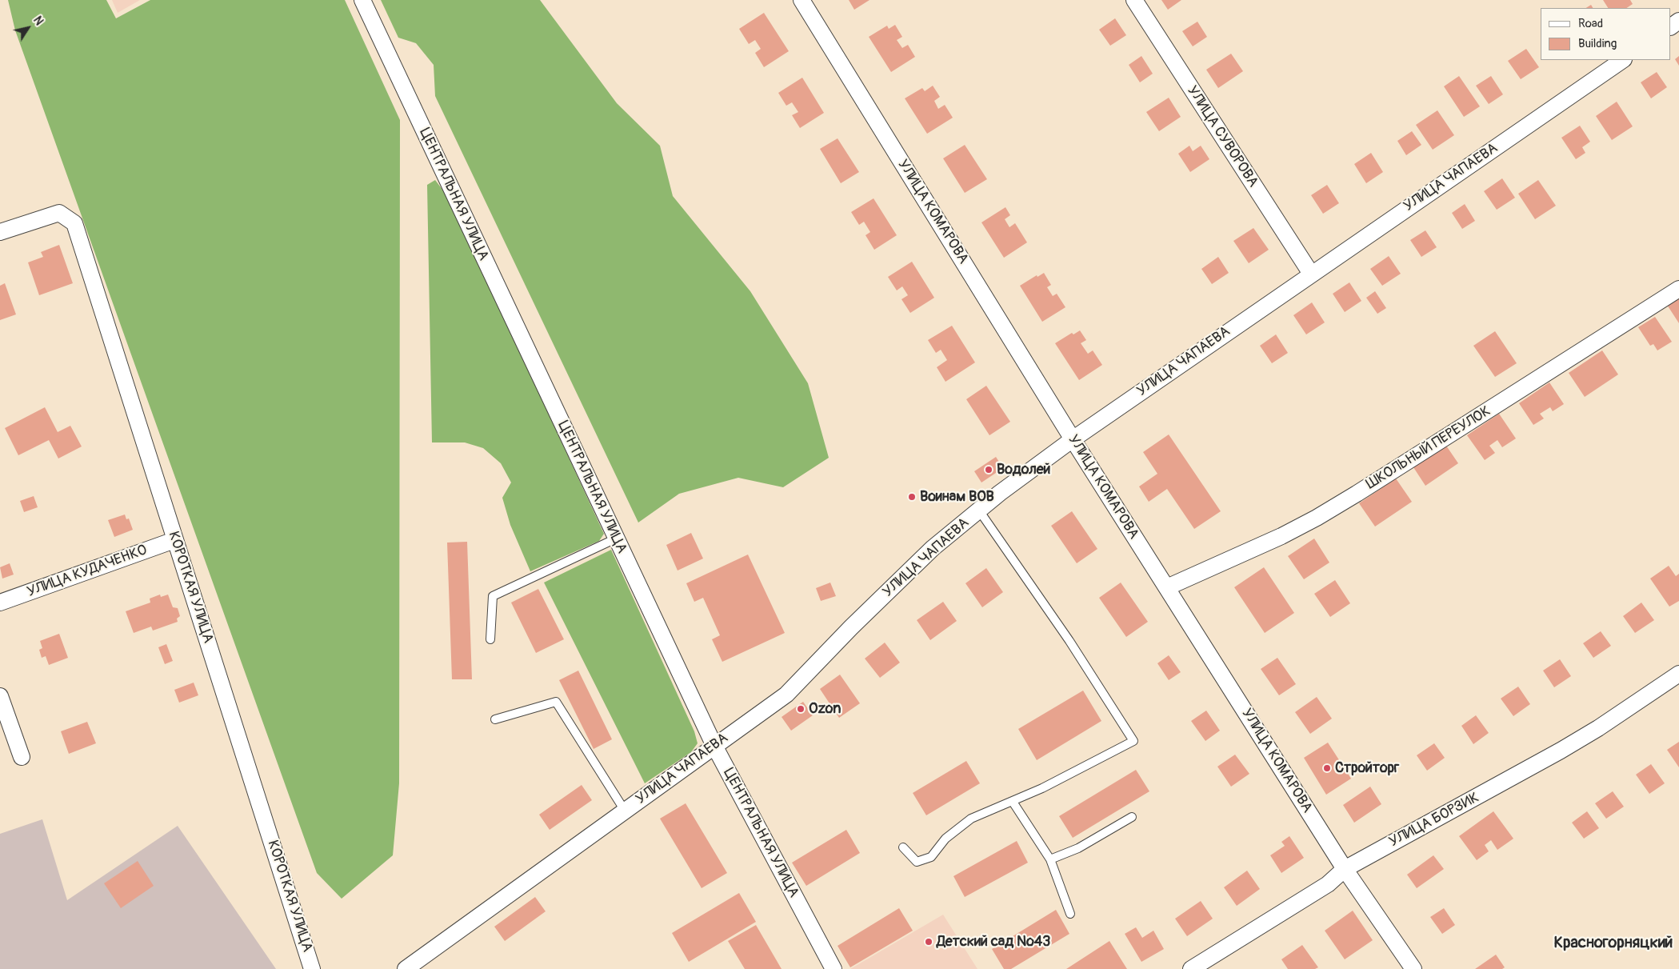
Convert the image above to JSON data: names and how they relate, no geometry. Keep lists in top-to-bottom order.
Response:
{
  "streets": {
    "street": [
      "УЛИЦА СУВОРОВА",
      "УЛИЦА ЧАПАЕВА",
      "ЦЕНТРАЛЬНАЯ УЛИЦА",
      "УЛИЦА КОМАРОВА",
      "ШКОЛЬНЫЙ ПЕРЕУЛОК",
      "УЛИЦА КУДАЧЕНКО",
      "КОРОТКАЯ УЛИЦА",
      "УЛИЦА БОРЗИК"
    ]
  },
  "crossings": [
    ["УЛИЦА СУВОРОВА", "УЛИЦА ЧАПАЕВА"],
    ["УЛИЦА ЧАПАЕВА", "ЦЕНТРАЛЬНАЯ УЛИЦА"],
    ["УЛИЦА ЧАПАЕВА", "УЛИЦА КОМАРОВА"],
    ["УЛИЦА КОМАРОВА", "ШКОЛЬНЫЙ ПЕРЕУЛОК"],
    ["УЛИЦА КОМАРОВА", "УЛИЦА БОРЗИК"],
    ["УЛИЦА КУДАЧЕНКО", "КОРОТКАЯ УЛИЦА"]
  ],
  "districts": ["Красногорняцкий"],
  "places": [
    "Водолей",
    "Воинам ВОВ",
    "Ozon",
    "Стройторг",
    "Детский сад №43"
  ],
  "legend": ["Road", "Building"],
  "north": "top right"
}
